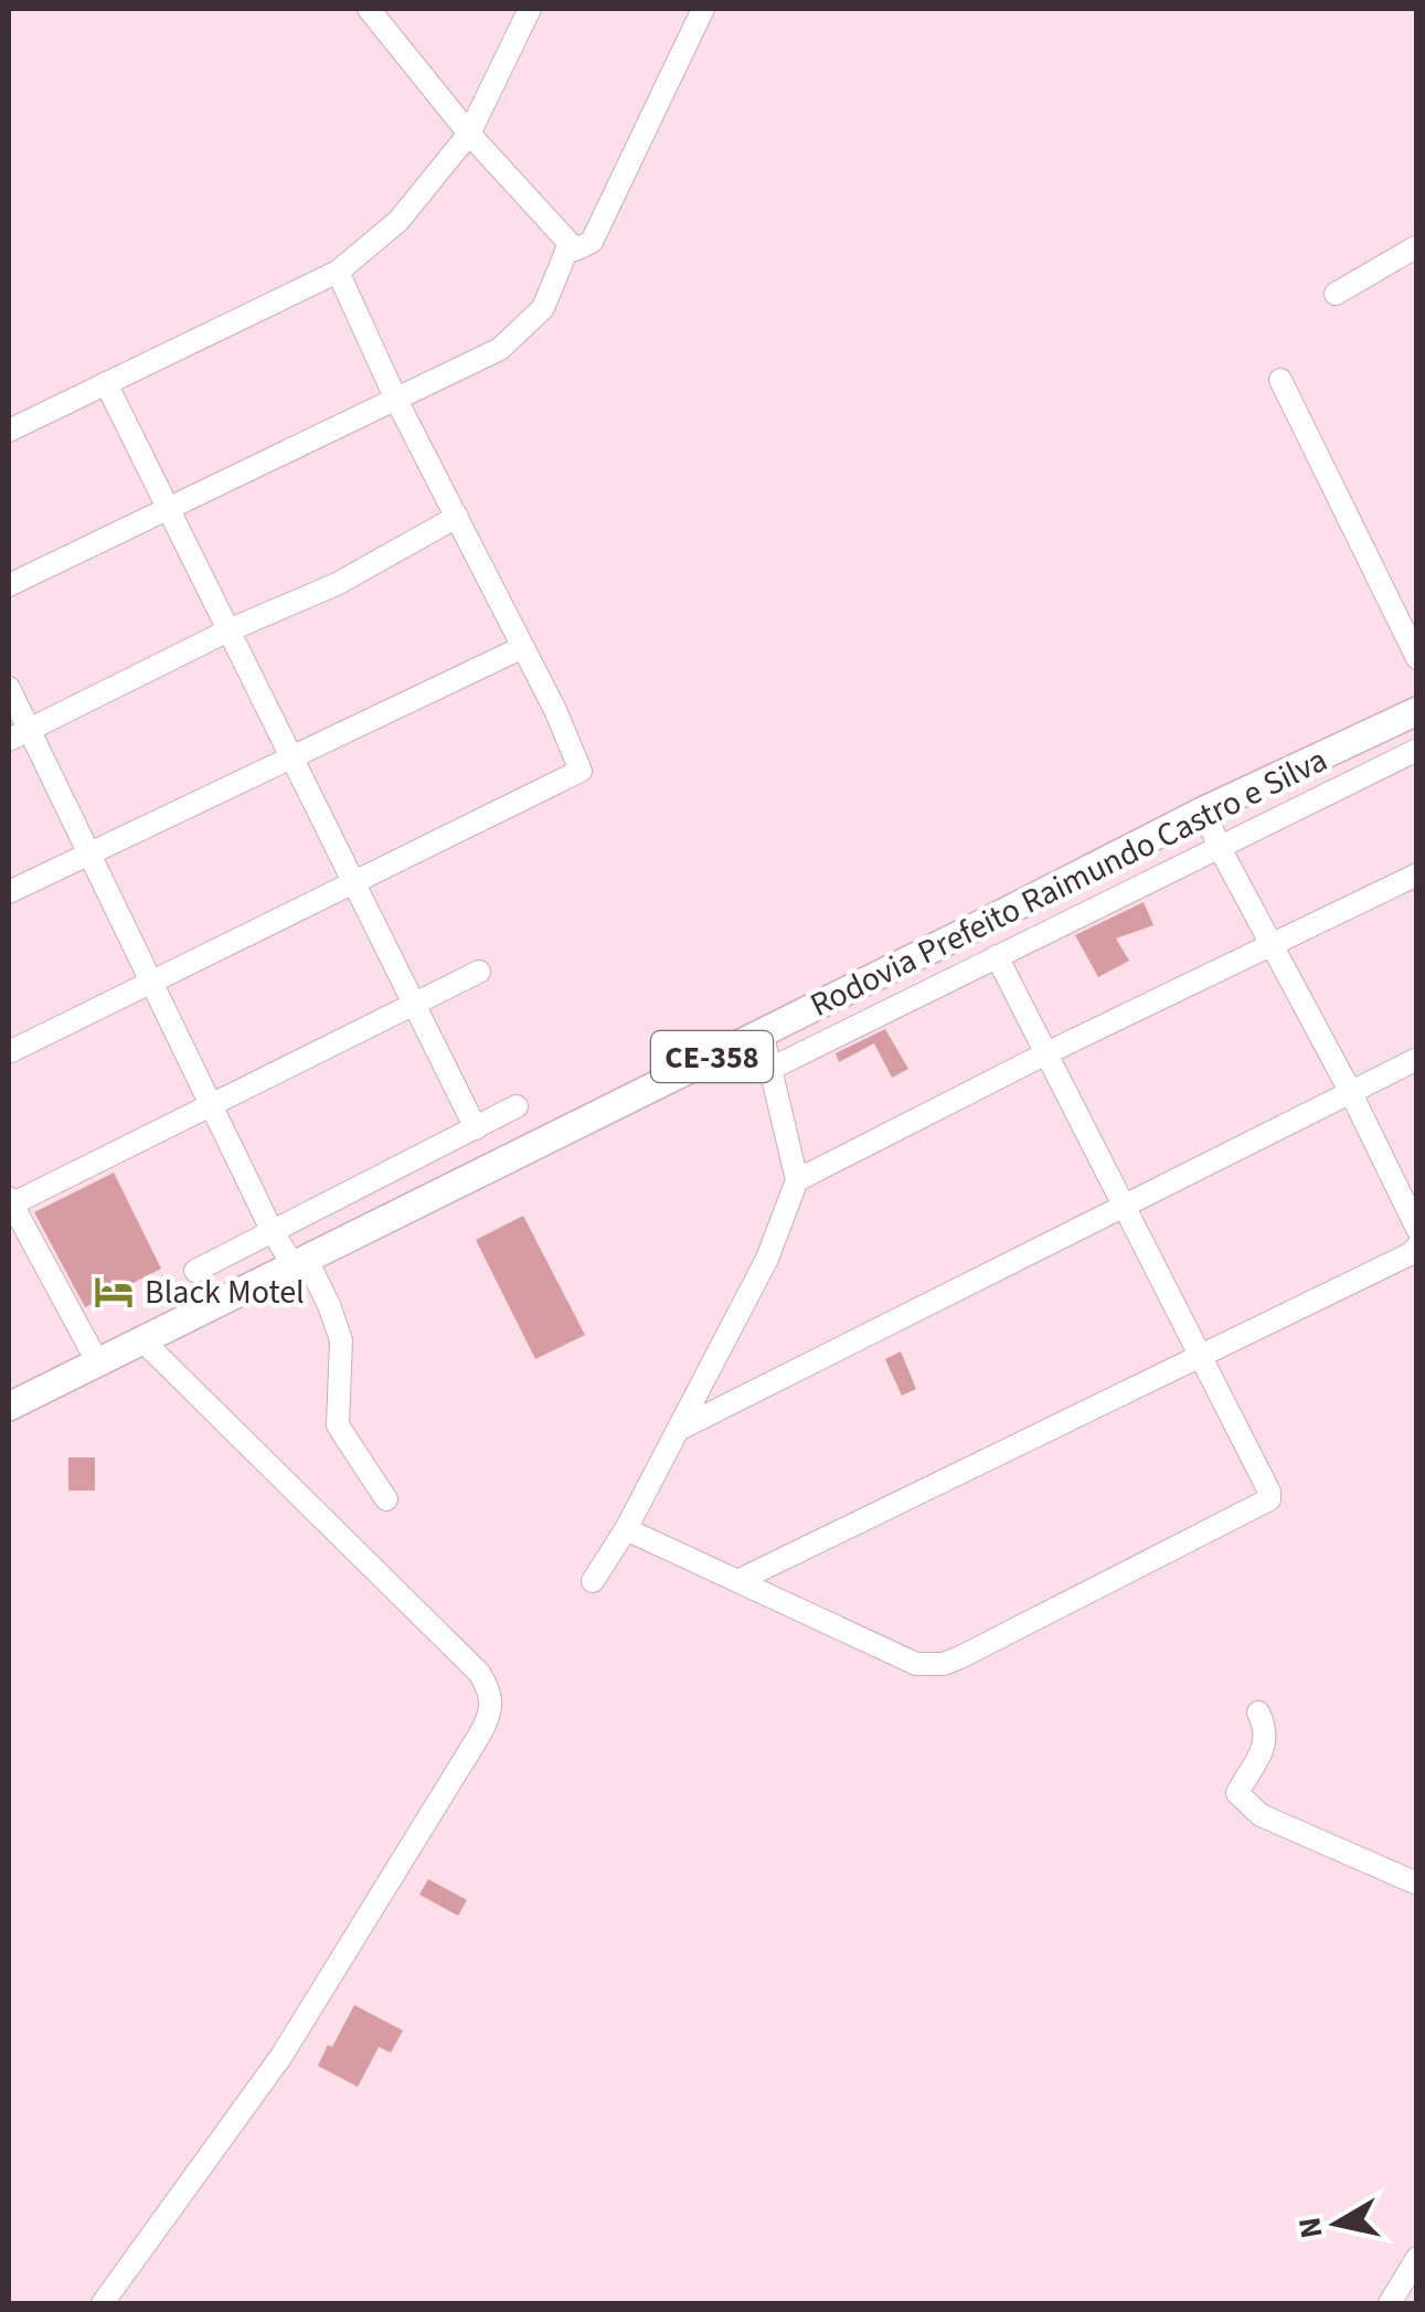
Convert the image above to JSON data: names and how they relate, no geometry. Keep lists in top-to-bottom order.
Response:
{
  "streets": {
    "main road": ["Rodovia Prefeito Raimundo Castro e Silva", "CE-358"]
  },
  "places": {
    "hotel": ["Black Motel"]
  },
  "north": "left"
}
